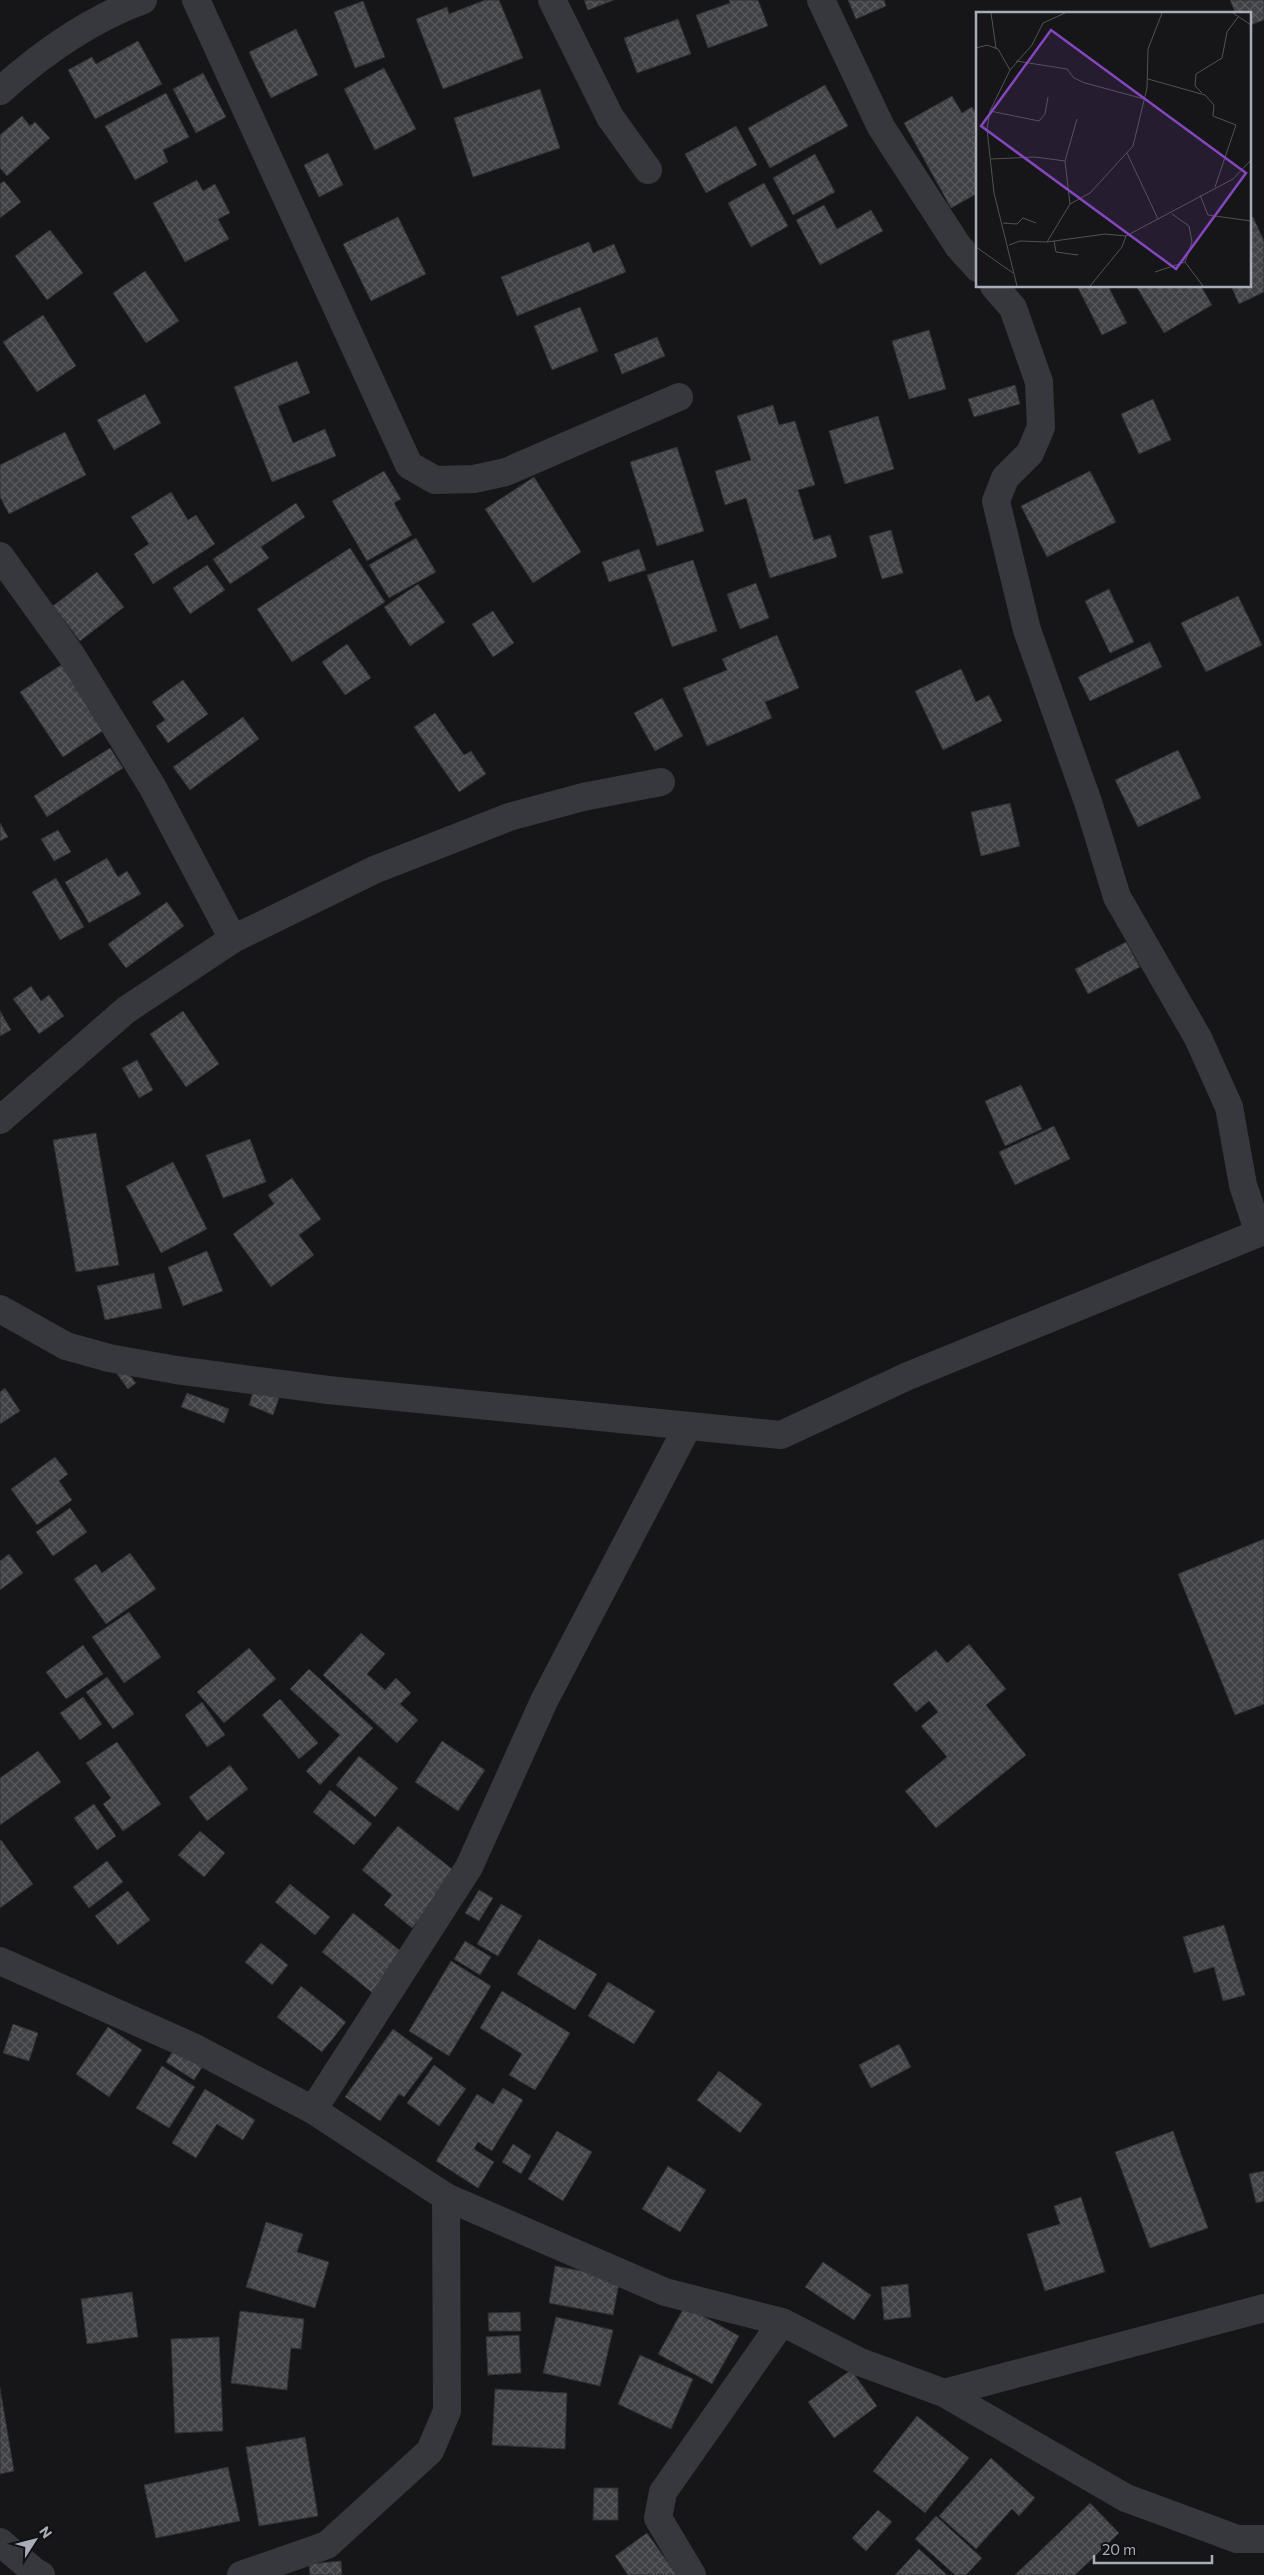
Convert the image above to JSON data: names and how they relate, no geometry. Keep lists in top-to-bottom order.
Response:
{
  "scale_bar": "20 m",
  "north": "top right"
}
